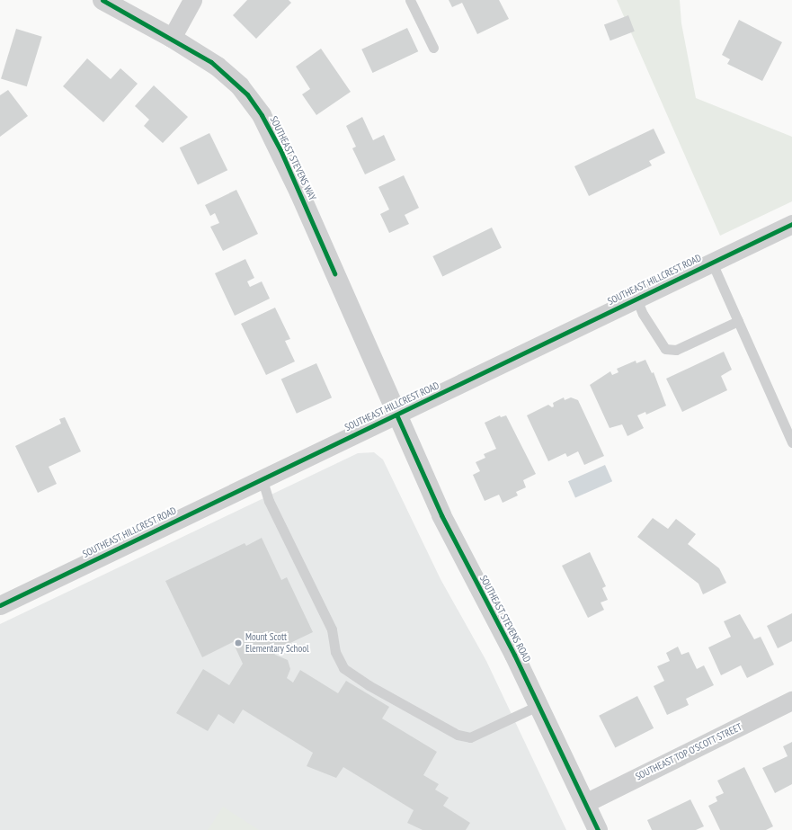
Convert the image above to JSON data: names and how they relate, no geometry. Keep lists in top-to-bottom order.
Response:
{
  "streets": {
    "street": [
      "SOUTHEAST STEVENS WAY",
      "SOUTHEAST HILLCREST ROAD",
      "SOUTHEAST STEVENS ROAD",
      "SOUTHEAST TOP O'SCOTT STREET"
    ]
  },
  "crossings": [
    ["SOUTHEAST STEVENS WAY", "SOUTHEAST HILLCREST ROAD"],
    ["SOUTHEAST STEVENS WAY", "SOUTHEAST STEVENS ROAD"],
    ["SOUTHEAST HILLCREST ROAD", "SOUTHEAST STEVENS ROAD"],
    ["SOUTHEAST STEVENS ROAD", "SOUTHEAST TOP O'SCOTT STREET"]
  ],
  "places": ["Mount Scott Elementary School"]
}
